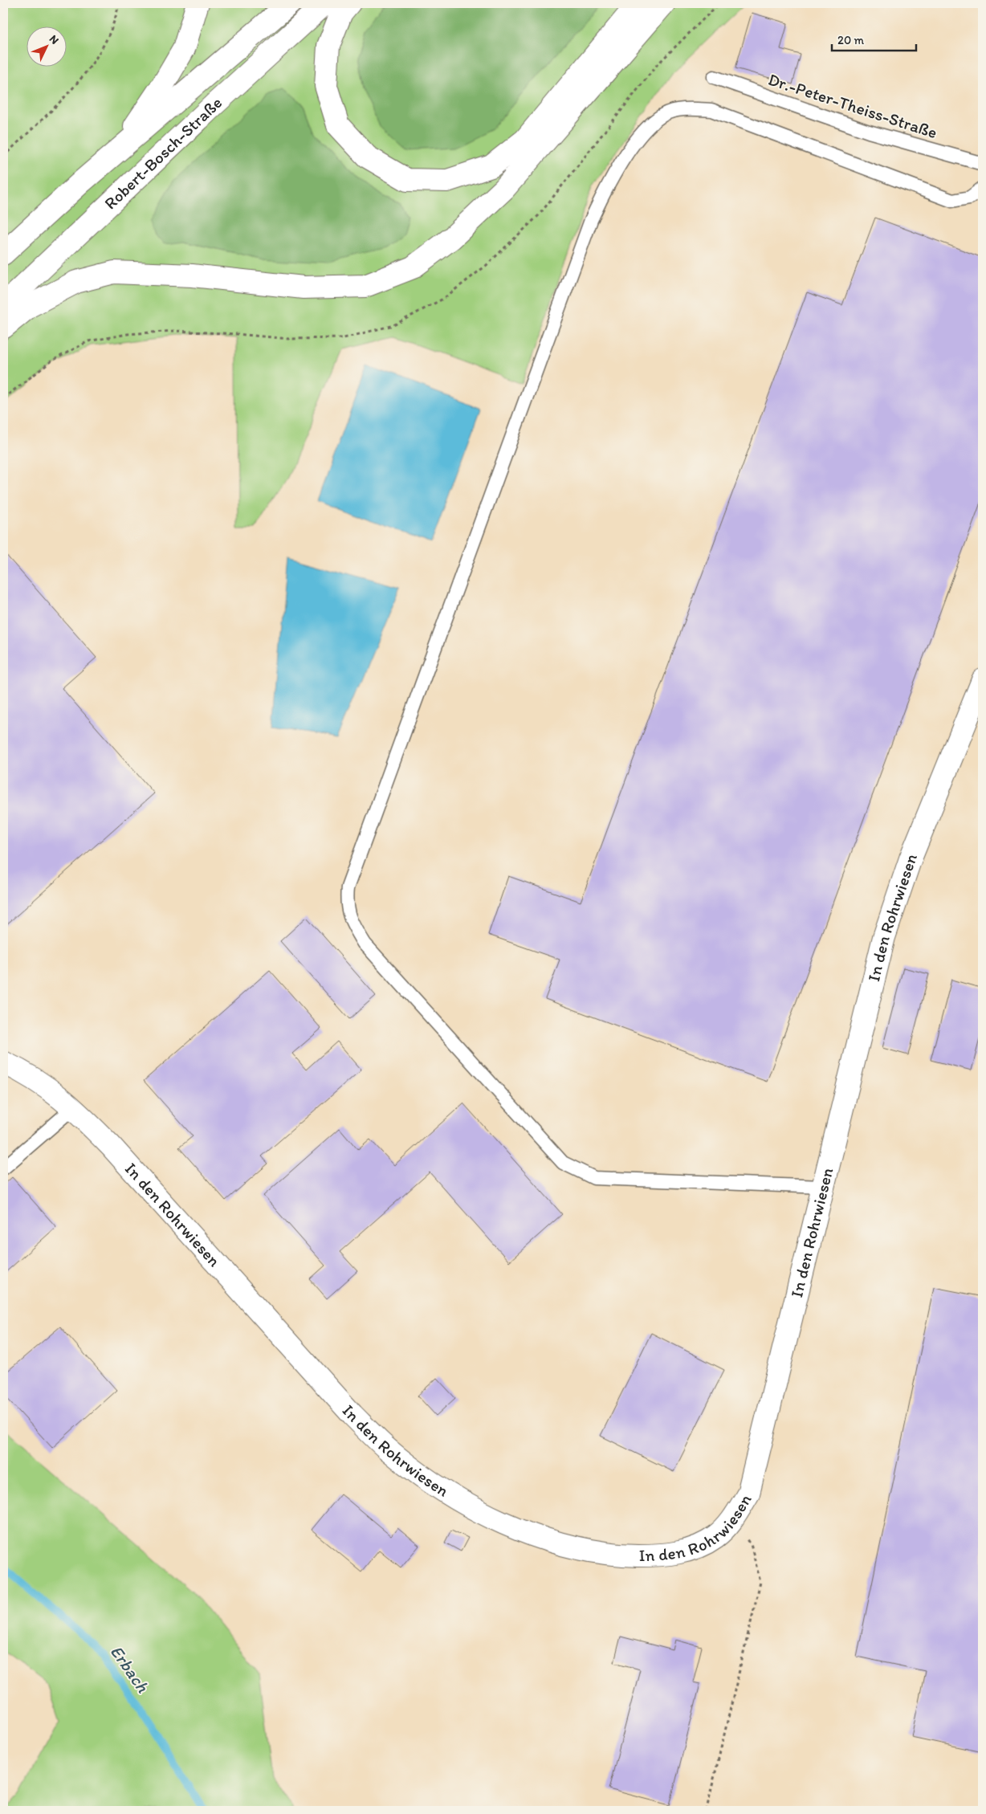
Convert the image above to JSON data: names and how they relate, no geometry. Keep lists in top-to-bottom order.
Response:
{
  "streets": {
    "main road": ["Robert-Bosch-Straße", "In den Rohrwiesen"],
    "lane": ["Dr.-Peter-Theiss-Straße"]
  },
  "water": ["Erbach"],
  "scale_bar": "20 m",
  "north": "top right"
}
